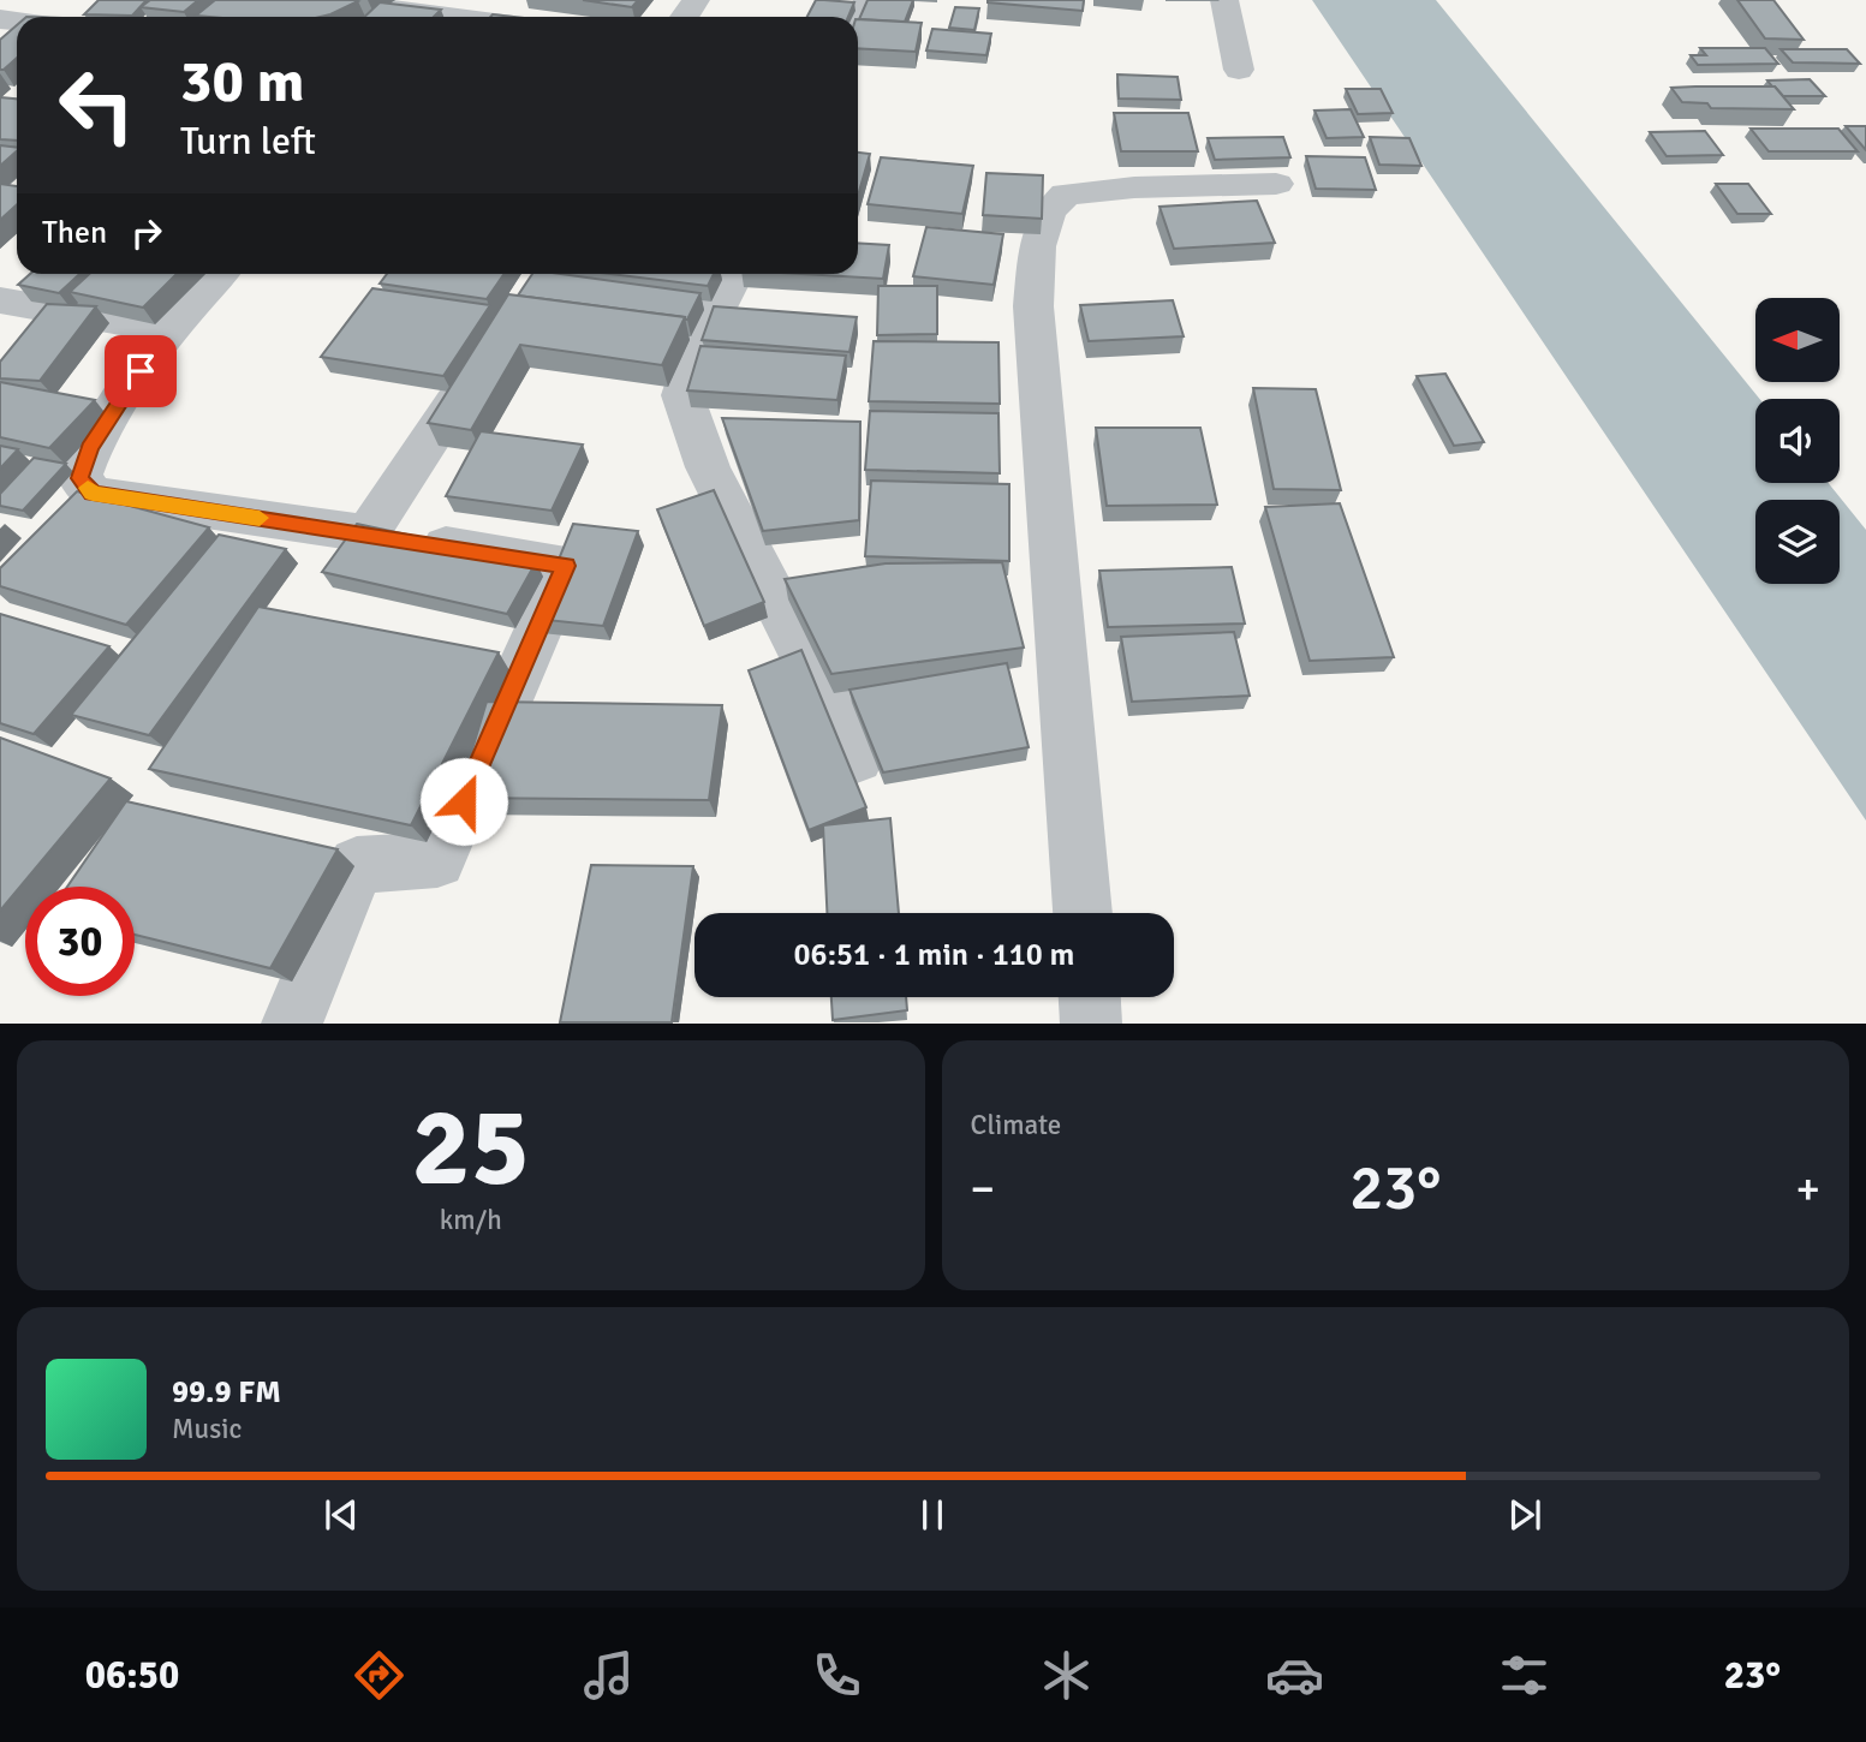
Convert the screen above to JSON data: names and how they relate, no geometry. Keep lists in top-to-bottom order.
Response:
{
  "north": "left",
  "page": {
    "turn": ["30 m", "Turn left"],
    "then": "Then",
    "limit": "30",
    "trip": "06:51 · 1 min · 110 m",
    "tile": [
      ["25", "km/h"],
      "Climate"
    ],
    "heat": ["−", "23°", "+"],
    "song": ["99.9 FM", "Music"],
    "tabs": ["06:50", "23°"]
  }
}
